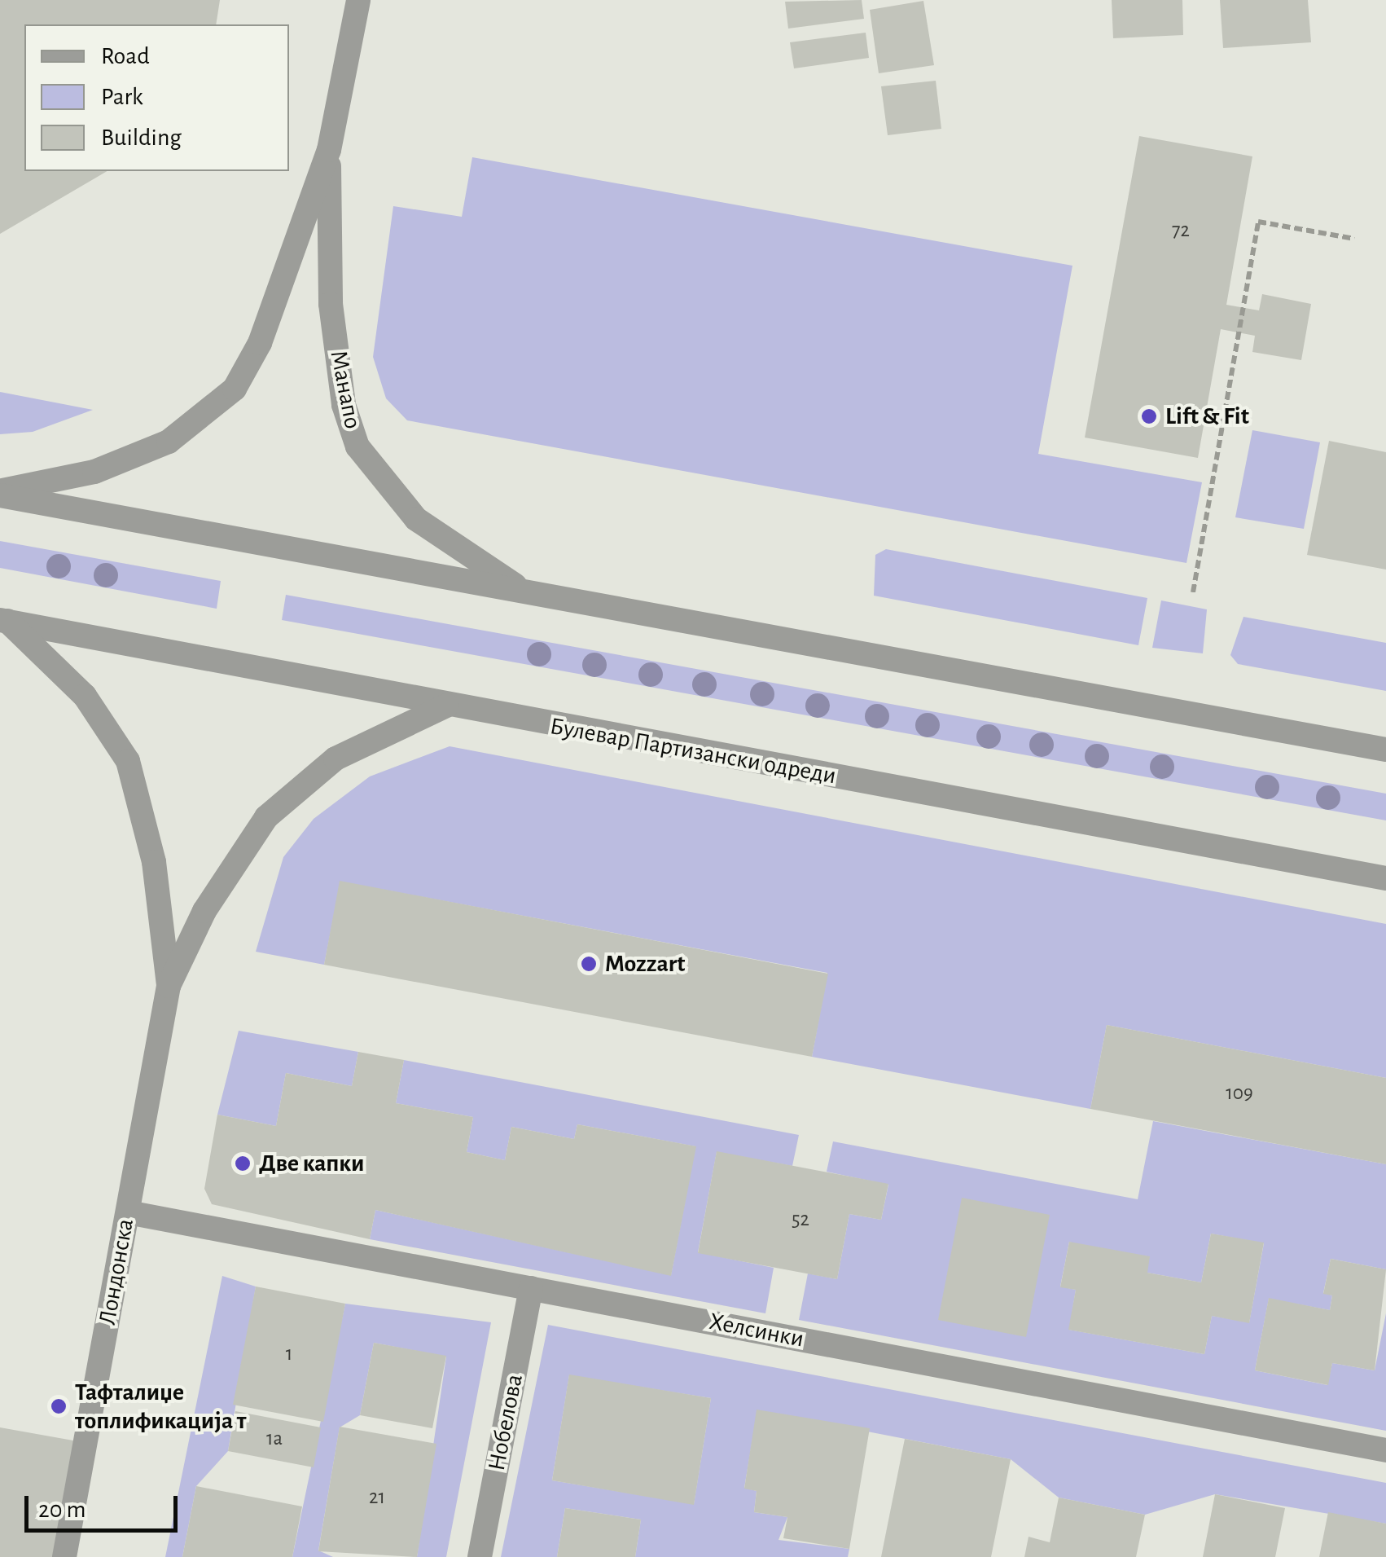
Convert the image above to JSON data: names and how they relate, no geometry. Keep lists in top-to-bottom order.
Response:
{
  "streets": {
    "street": [
      "Манапо",
      "Булевар Партизански одреди",
      "Лондонска",
      "Хелсинки",
      "Нобелова"
    ]
  },
  "crossings": [
    ["Булевар Партизански одреди", "Лондонска"],
    ["Лондонска", "Хелсинки"],
    ["Хелсинки", "Нобелова"]
  ],
  "places": [
    "Lift & Fit",
    "Mozzart",
    "Две капки",
    "Тафталиџе топлификација т"
  ],
  "house_numbers": [
    "72",
    "109",
    "52",
    "1",
    "1a",
    "21"
  ],
  "legend": ["Road", "Park", "Building"],
  "scale_bar": "20 m"
}
